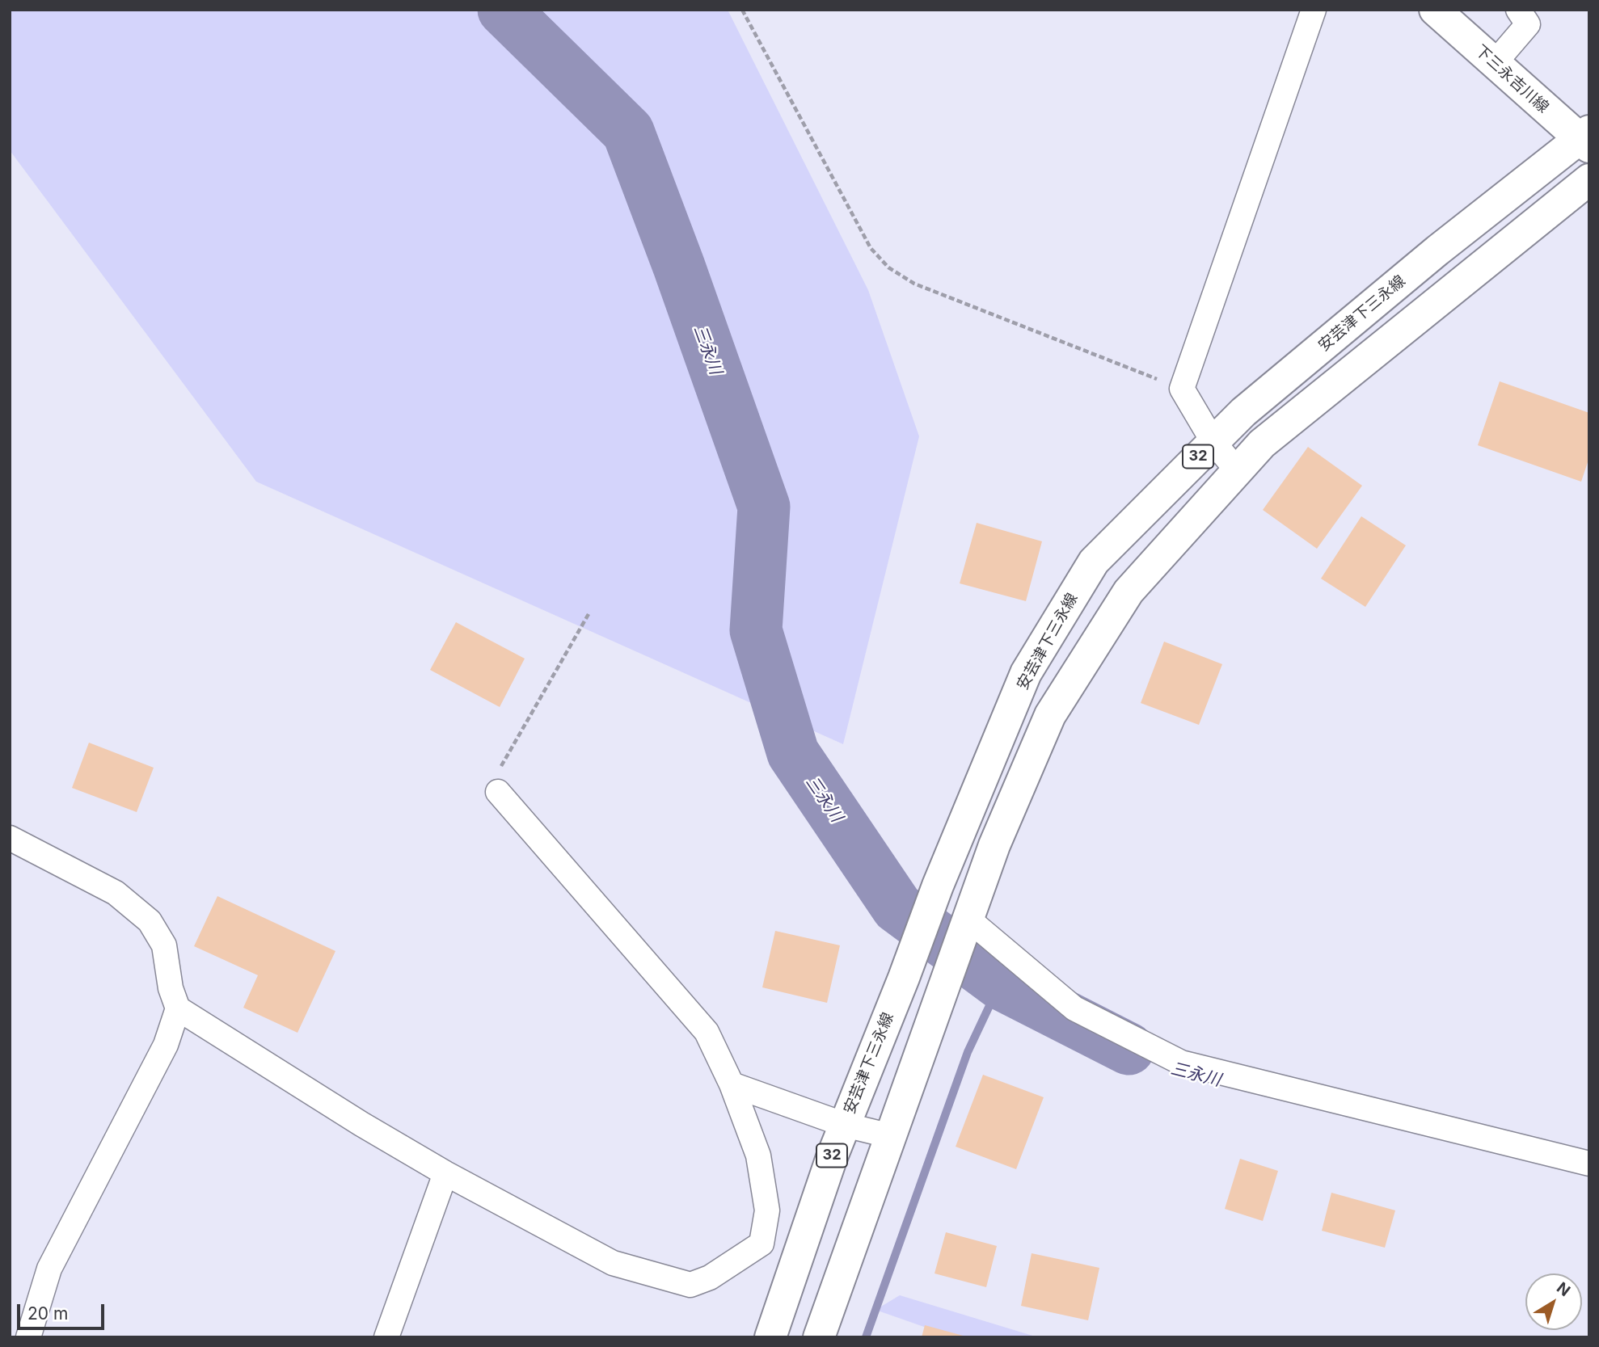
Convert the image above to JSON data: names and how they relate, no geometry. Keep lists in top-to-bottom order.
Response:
{
  "streets": {
    "main road": ["下三永吉川線", "安芸津下三永線", "32"]
  },
  "crossings": [
    ["下三永吉川線", "安芸津下三永線"]
  ],
  "water": ["三永川"],
  "scale_bar": "20 m",
  "north": "top right"
}
